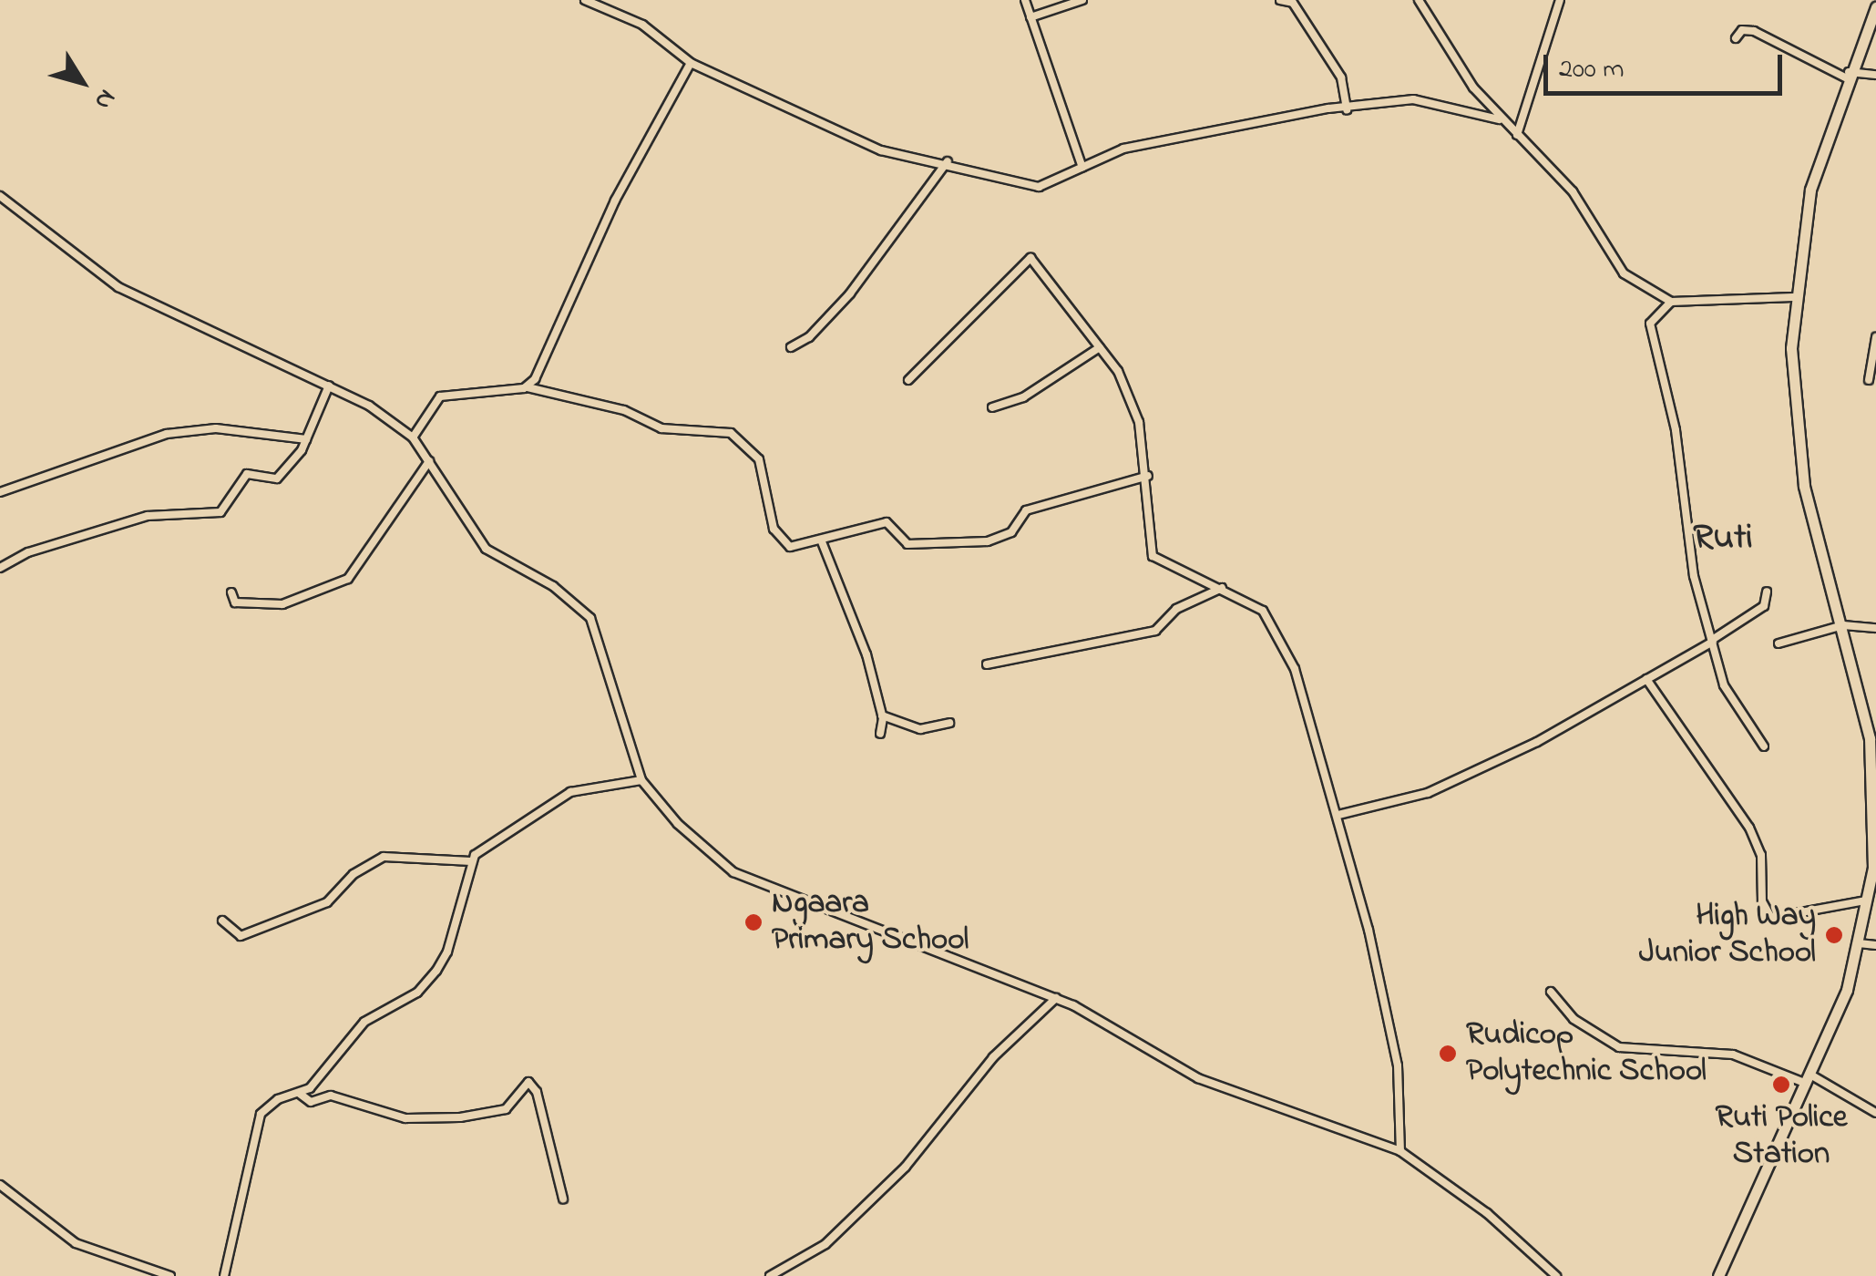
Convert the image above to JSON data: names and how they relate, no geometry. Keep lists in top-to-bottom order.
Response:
{
  "districts": ["Ruti"],
  "places": [
    "Ngaara Primary School",
    "High Way Junior School",
    "Rudicop Polytechnic School",
    "Ruti Police Station"
  ],
  "scale_bar": "200 m",
  "north": "bottom right"
}
